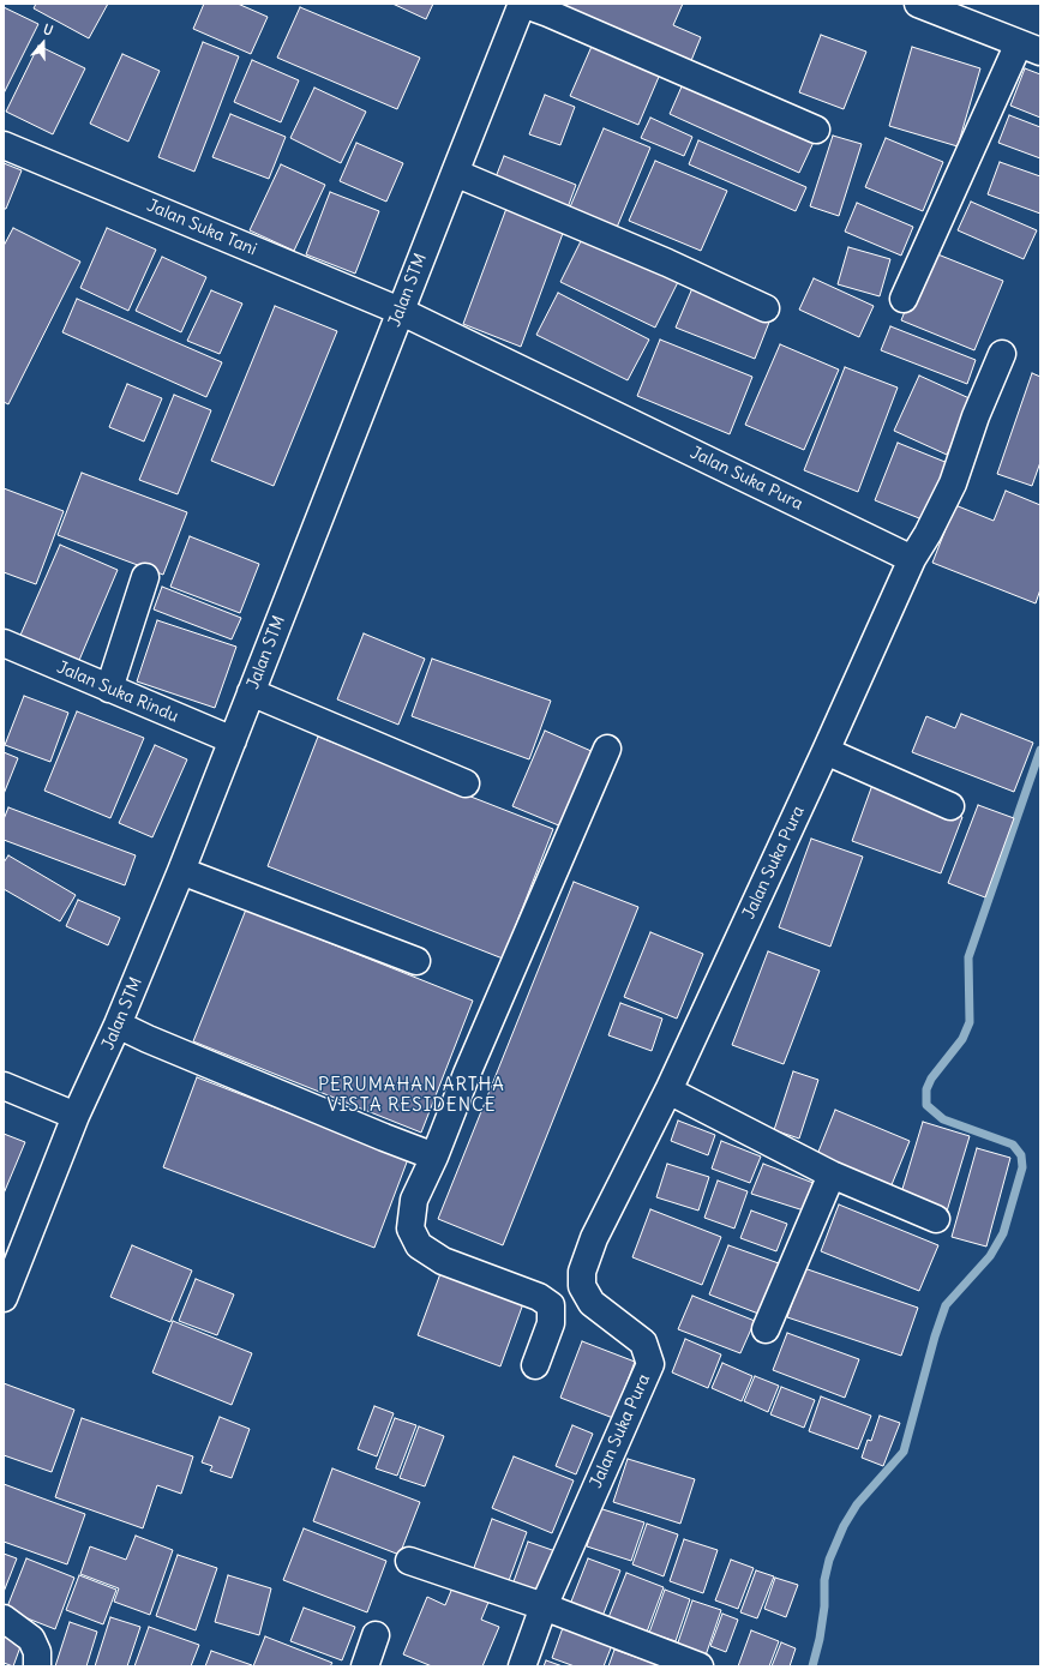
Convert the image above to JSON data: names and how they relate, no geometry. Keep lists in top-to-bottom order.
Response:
{
  "streets": {
    "street": [
      "Jalan Suka Tani",
      "Jalan STM",
      "Jalan Suka Pura",
      "Jalan Suka Rindu"
    ]
  },
  "crossings": [
    ["Jalan Suka Tani", "Jalan STM"],
    ["Jalan Suka Tani", "Jalan Suka Pura"],
    ["Jalan STM", "Jalan Suka Pura"],
    ["Jalan STM", "Jalan Suka Rindu"]
  ],
  "districts": ["PERUMAHAN ARTHA VISTA RESIDENCE"],
  "north": "top"
}
